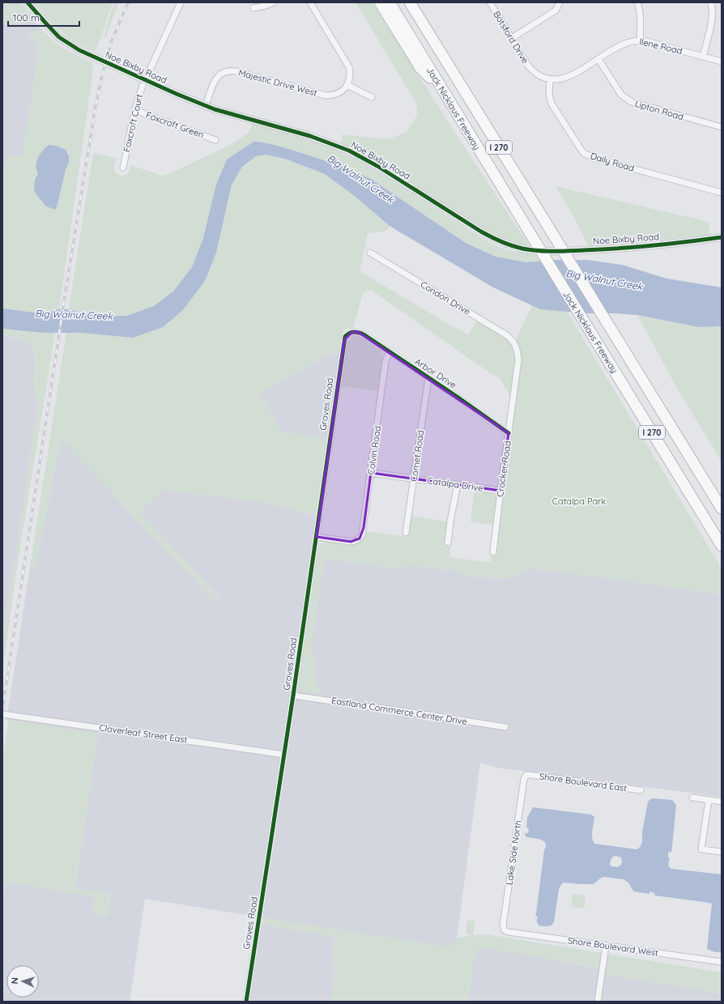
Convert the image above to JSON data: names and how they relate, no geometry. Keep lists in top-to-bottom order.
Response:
{
  "streets": {
    "highway": ["Jack Nicklaus Freeway", "I 270"],
    "street": [
      "Botsford Drive",
      "Ilene Road",
      "Noe Bixby Road",
      "Majestic Drive West",
      "Lipton Road",
      "Foxcroft Court",
      "Foxcroft Green",
      "Daily Road",
      "Condon Drive",
      "Arbor Drive",
      "Groves Road",
      "Colvin Road",
      "Comet Road",
      "Crocker Road",
      "Catalpa Drive",
      "Eastland Commerce Center Drive",
      "Cloverleaf Street East",
      "Shore Boulevard East",
      "Lake Side North",
      "Shore Boulevard West"
    ]
  },
  "crossings": [
    ["Botsford Drive", "Ilene Road"],
    ["Botsford Drive", "Daily Road"],
    ["Ilene Road", "Lipton Road"],
    ["Ilene Road", "Daily Road"],
    ["Noe Bixby Road", "Majestic Drive West"],
    ["Noe Bixby Road", "Foxcroft Court"],
    ["Foxcroft Court", "Foxcroft Green"],
    ["Condon Drive", "Crocker Road"],
    ["Arbor Drive", "Groves Road"],
    ["Arbor Drive", "Colvin Road"],
    ["Arbor Drive", "Comet Road"],
    ["Arbor Drive", "Crocker Road"],
    ["Groves Road", "Colvin Road"],
    ["Groves Road", "Eastland Commerce Center Drive"],
    ["Groves Road", "Cloverleaf Street East"],
    ["Colvin Road", "Catalpa Drive"],
    ["Comet Road", "Catalpa Drive"],
    ["Crocker Road", "Catalpa Drive"],
    ["Shore Boulevard East", "Lake Side North"],
    ["Lake Side North", "Shore Boulevard West"]
  ],
  "water": ["Big Walnut Creek"],
  "parks": ["Catalpa Park"],
  "scale_bar": "100 m",
  "north": "left"
}
